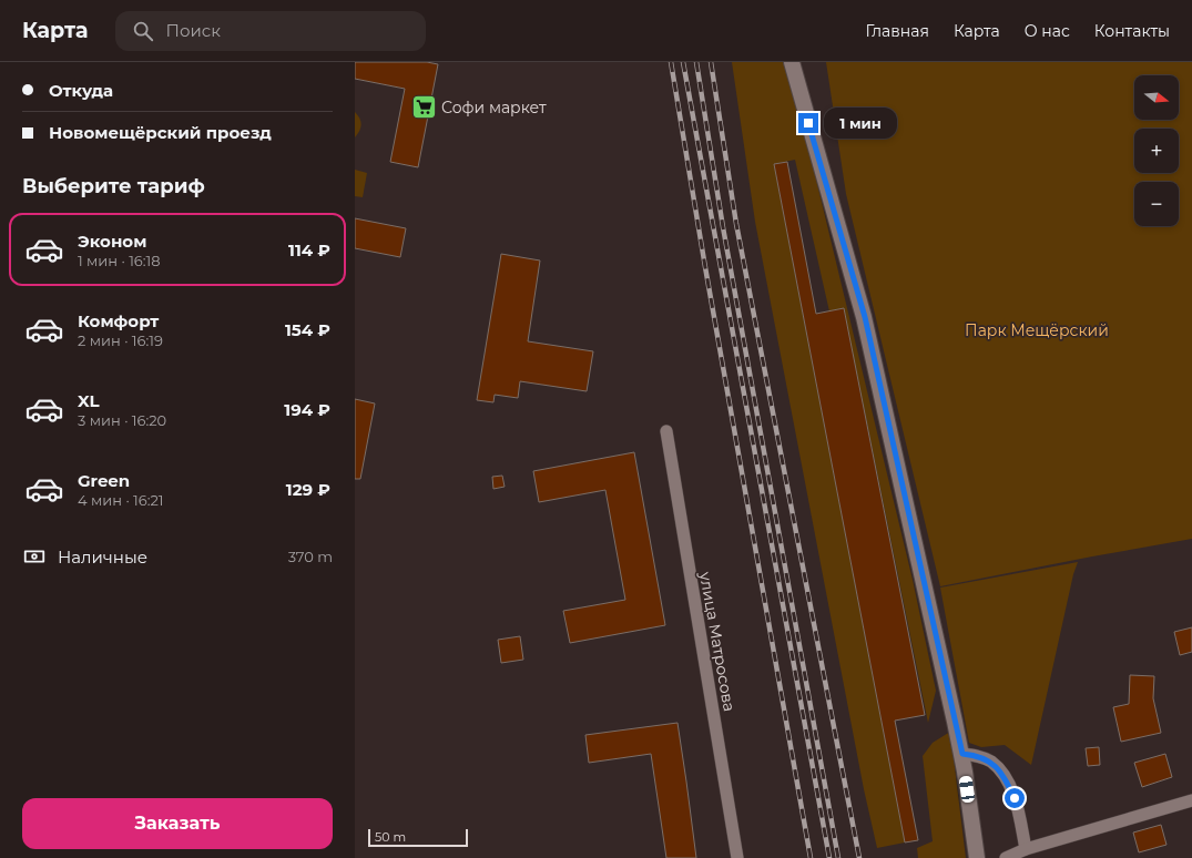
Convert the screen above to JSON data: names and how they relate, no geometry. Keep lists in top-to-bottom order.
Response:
{
  "streets": {
    "street": ["улица Матросова"]
  },
  "parks": ["Парк Мещёрский"],
  "places": {
    "supermarket": ["Софи маркет"]
  },
  "scale_bar": "50 m",
  "north": "right",
  "page": {
    "header": "Карта",
    "search": "Поиск",
    "nav": [
      "Главная",
      "Карта",
      "О нас",
      "Контакты"
    ],
    "banner": ["Откуда", "Новомещёрский проезд"],
    "map_buttons": ["+", "−"],
    "bubble": "1 мин",
    "heading": "Выберите тариф",
    "list": [
      {
        "name": "Эконом",
        "note": "1 мин · 16:18",
        "value": "114 ₽"
      },
      {
        "name": "Комфорт",
        "note": "2 мин · 16:19",
        "value": "154 ₽"
      },
      {
        "name": "XL",
        "note": "3 мин · 16:20",
        "value": "194 ₽"
      },
      {
        "name": "Green",
        "note": "4 мин · 16:21",
        "value": "129 ₽"
      }
    ],
    "pay": ["Наличные", "370 m"],
    "buttons": "Заказать",
    "scale": "50 m"
  }
}
